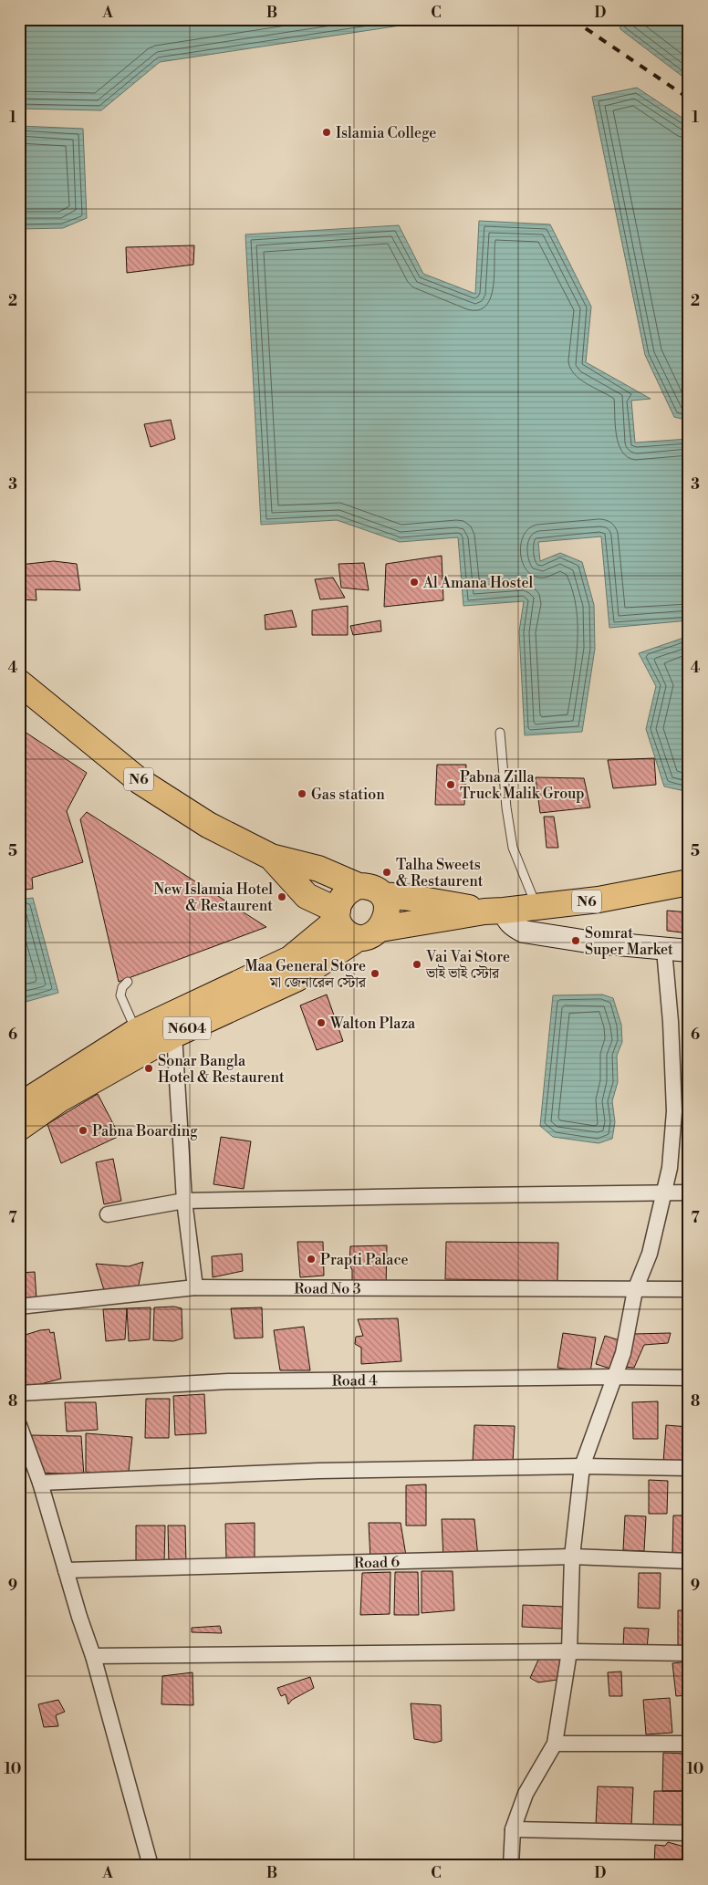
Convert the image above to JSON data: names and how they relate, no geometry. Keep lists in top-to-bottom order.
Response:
{
  "streets": {
    "highway": ["N6", "N604"],
    "street": ["Road No 3", "Road 4", "Road 6"]
  },
  "crossings": [
    ["N6", "N604"]
  ],
  "places": [
    "Islamia College",
    "Al Amana Hostel",
    "Pabna Zilla Truck Malik Group",
    "Gas station",
    "Talha Sweets & Restaurent",
    "New Islamia Hotel & Restaurent",
    "Somrat Super Market",
    "Vai Vai Store ভাই ভাই স্টোর",
    "Maa General Store মা জেনারেল স্টোর",
    "Walton Plaza",
    "Sonar Bangla Hotel & Restaurent",
    "Pabna Boarding",
    "Prapti Palace"
  ],
  "grid": {
    "columns": [
      "A",
      "B",
      "C",
      "D"
    ],
    "rows": [
      "1",
      "2",
      "3",
      "4",
      "5",
      "6",
      "7",
      "8",
      "9",
      "10"
    ]
  }
}
